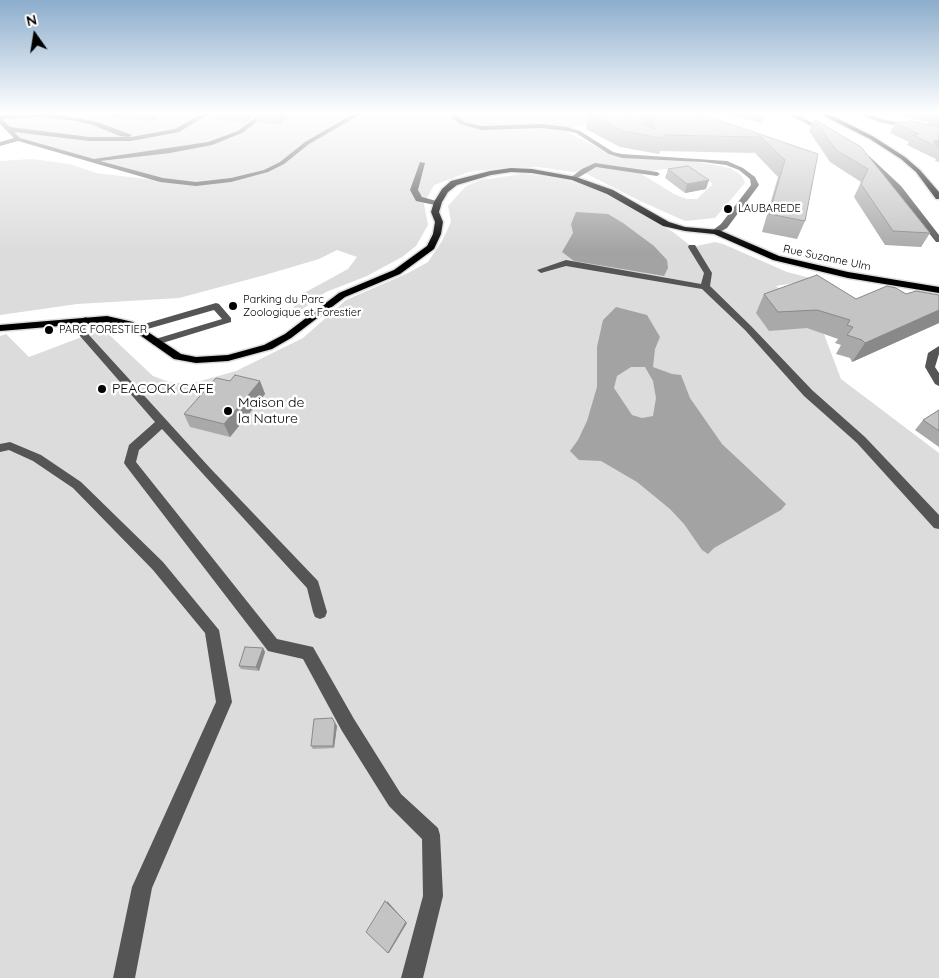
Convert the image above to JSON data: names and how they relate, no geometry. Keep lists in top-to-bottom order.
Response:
{
  "streets": {
    "main road": ["Rue Suzanne Ulm"]
  },
  "places": [
    "LAUBAREDE",
    "Parking du Parc Zoologique et Forestier",
    "PARC FORESTIER",
    "PEACOCK CAFE",
    "Maison de la Nature"
  ],
  "north": "top"
}
